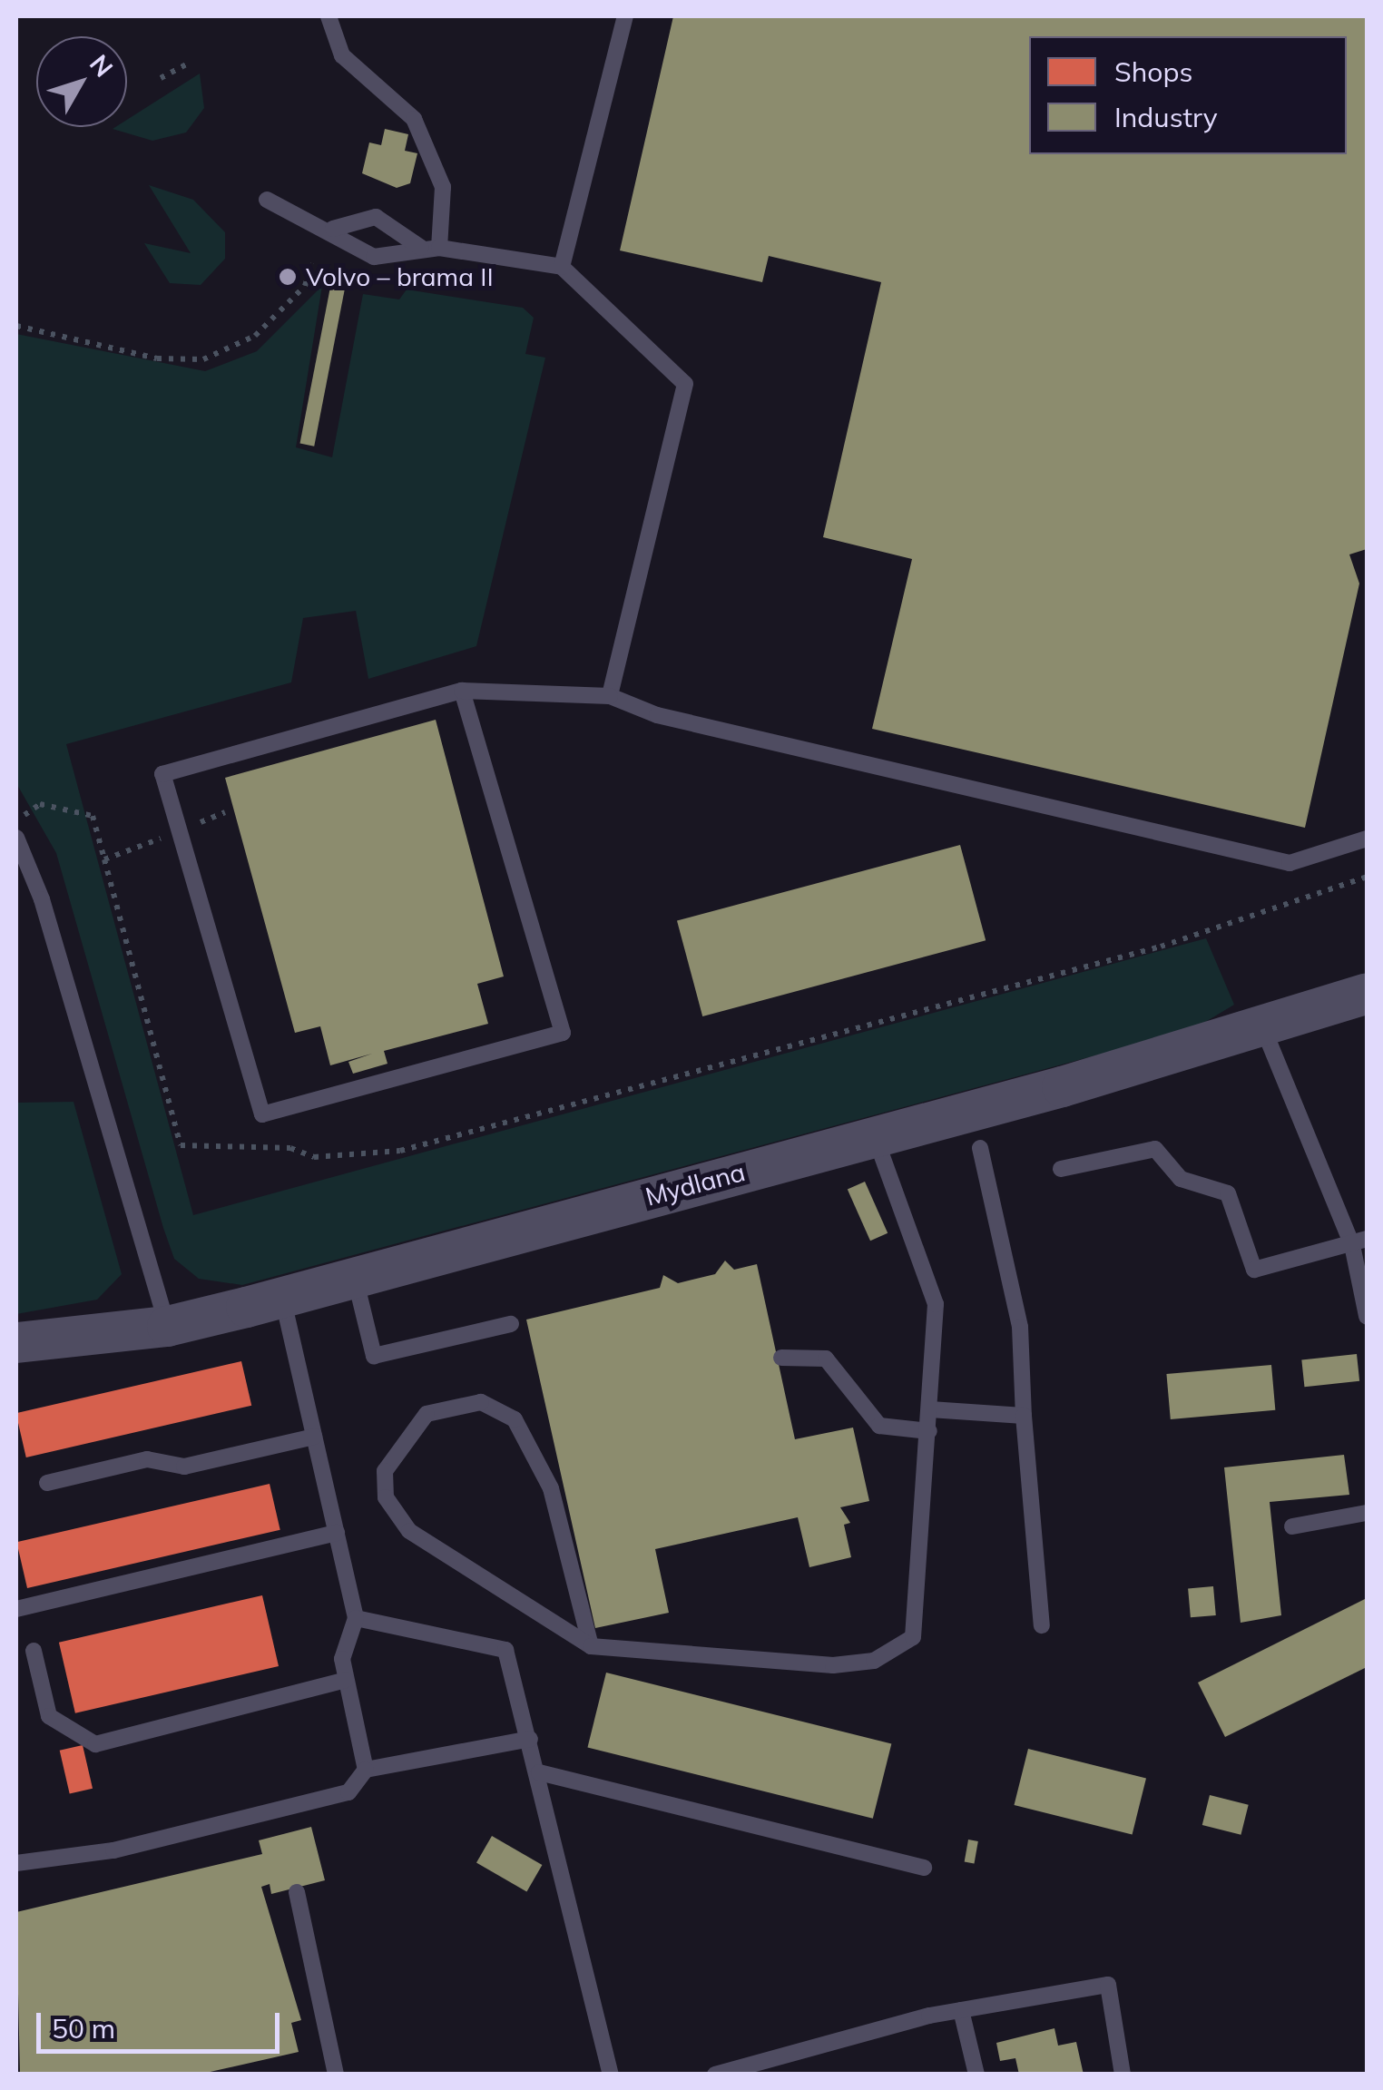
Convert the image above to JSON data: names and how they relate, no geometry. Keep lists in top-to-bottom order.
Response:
{
  "streets": {
    "street": ["Mydlana"]
  },
  "places": ["Volvo – brama II"],
  "legend": ["Shops", "Industry"],
  "scale_bar": "50 m",
  "north": "top right"
}
